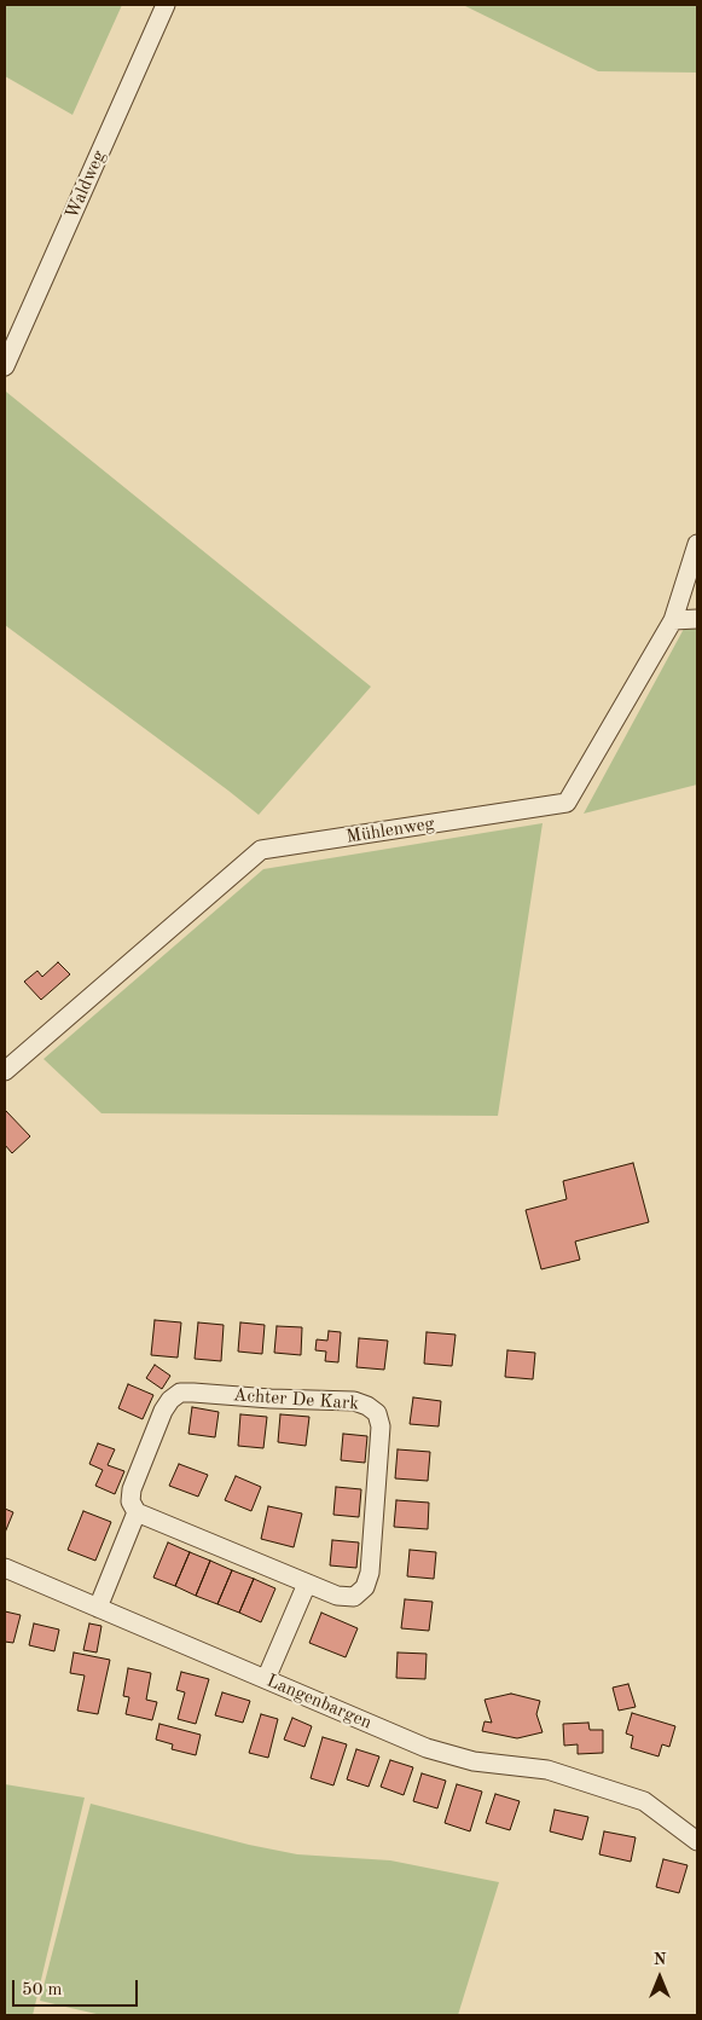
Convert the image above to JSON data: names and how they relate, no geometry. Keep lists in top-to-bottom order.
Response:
{
  "streets": {
    "street": [
      "Waldweg",
      "Mühlenweg",
      "Achter De Kark",
      "Langenbargen"
    ]
  },
  "crossings": [
    ["Achter De Kark", "Langenbargen"]
  ],
  "scale_bar": "50 m",
  "north": "top"
}
